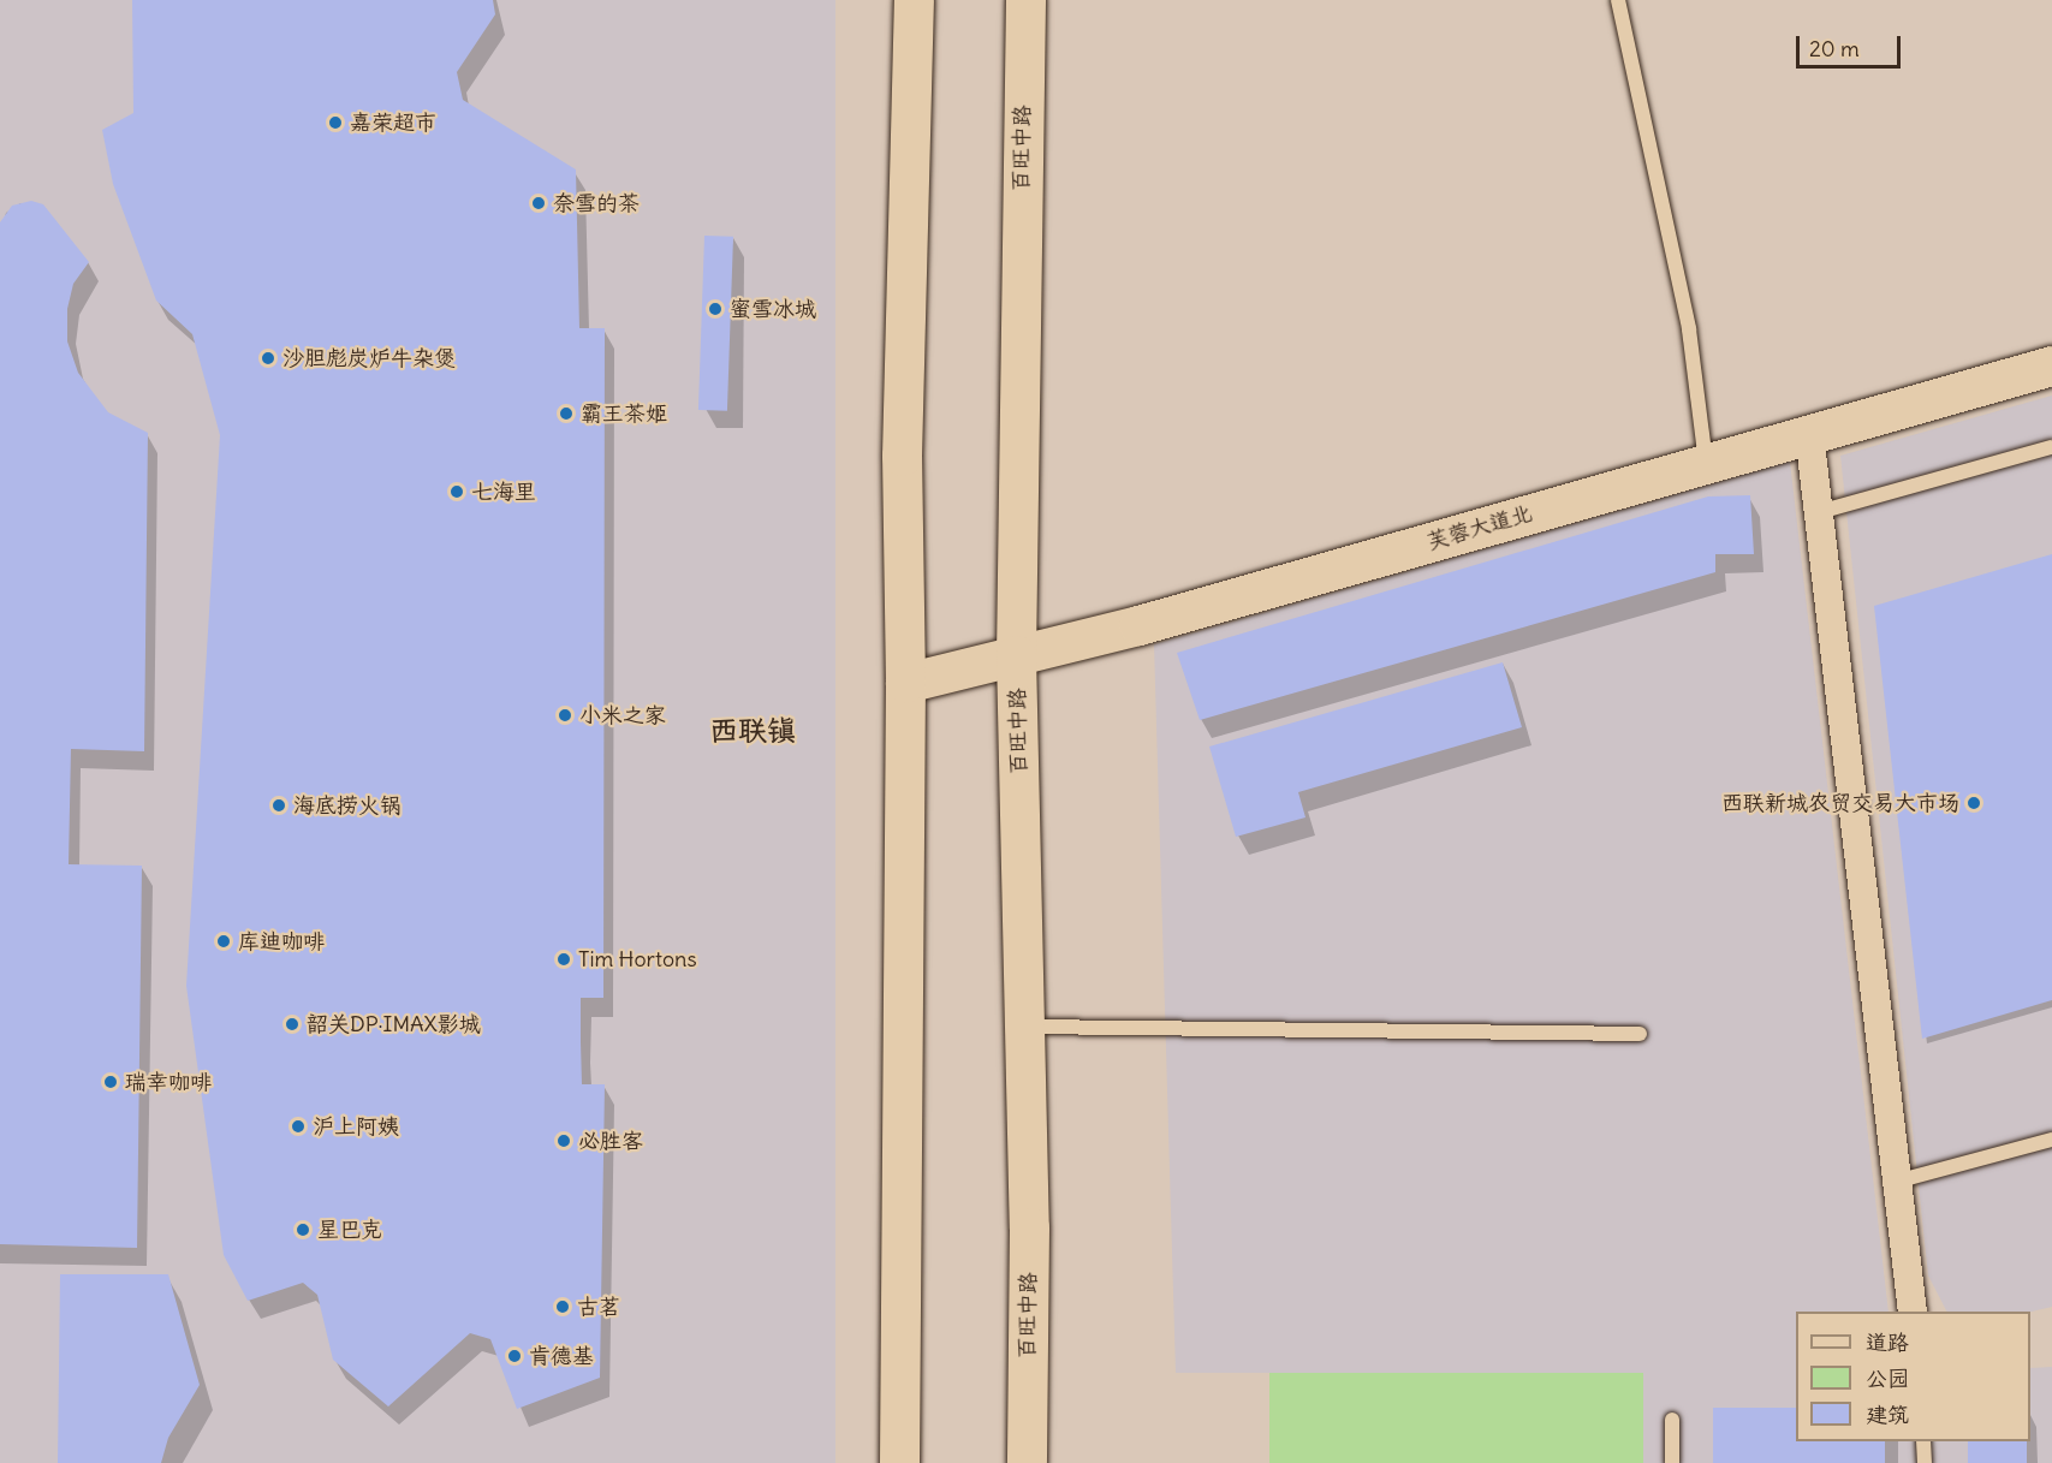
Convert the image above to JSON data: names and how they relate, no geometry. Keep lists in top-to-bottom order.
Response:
{
  "streets": {
    "main road": ["百旺中路", "芙蓉大道北"]
  },
  "crossings": [
    ["百旺中路", "芙蓉大道北"]
  ],
  "districts": ["西联镇"],
  "places": [
    "嘉荣超市",
    "奈雪的茶",
    "蜜雪冰城",
    "沙胆彪炭炉牛杂煲",
    "霸王茶姬",
    "七海里",
    "小米之家",
    "西联新城农贸交易大市场",
    "海底捞火锅",
    "库迪咖啡",
    "Tim Hortons",
    "韶关DP·IMAX影城",
    "瑞幸咖啡",
    "沪上阿姨",
    "必胜客",
    "星巴克",
    "古茗",
    "肯德基"
  ],
  "legend": ["道路", "公园", "建筑"],
  "scale_bar": "20 m"
}
